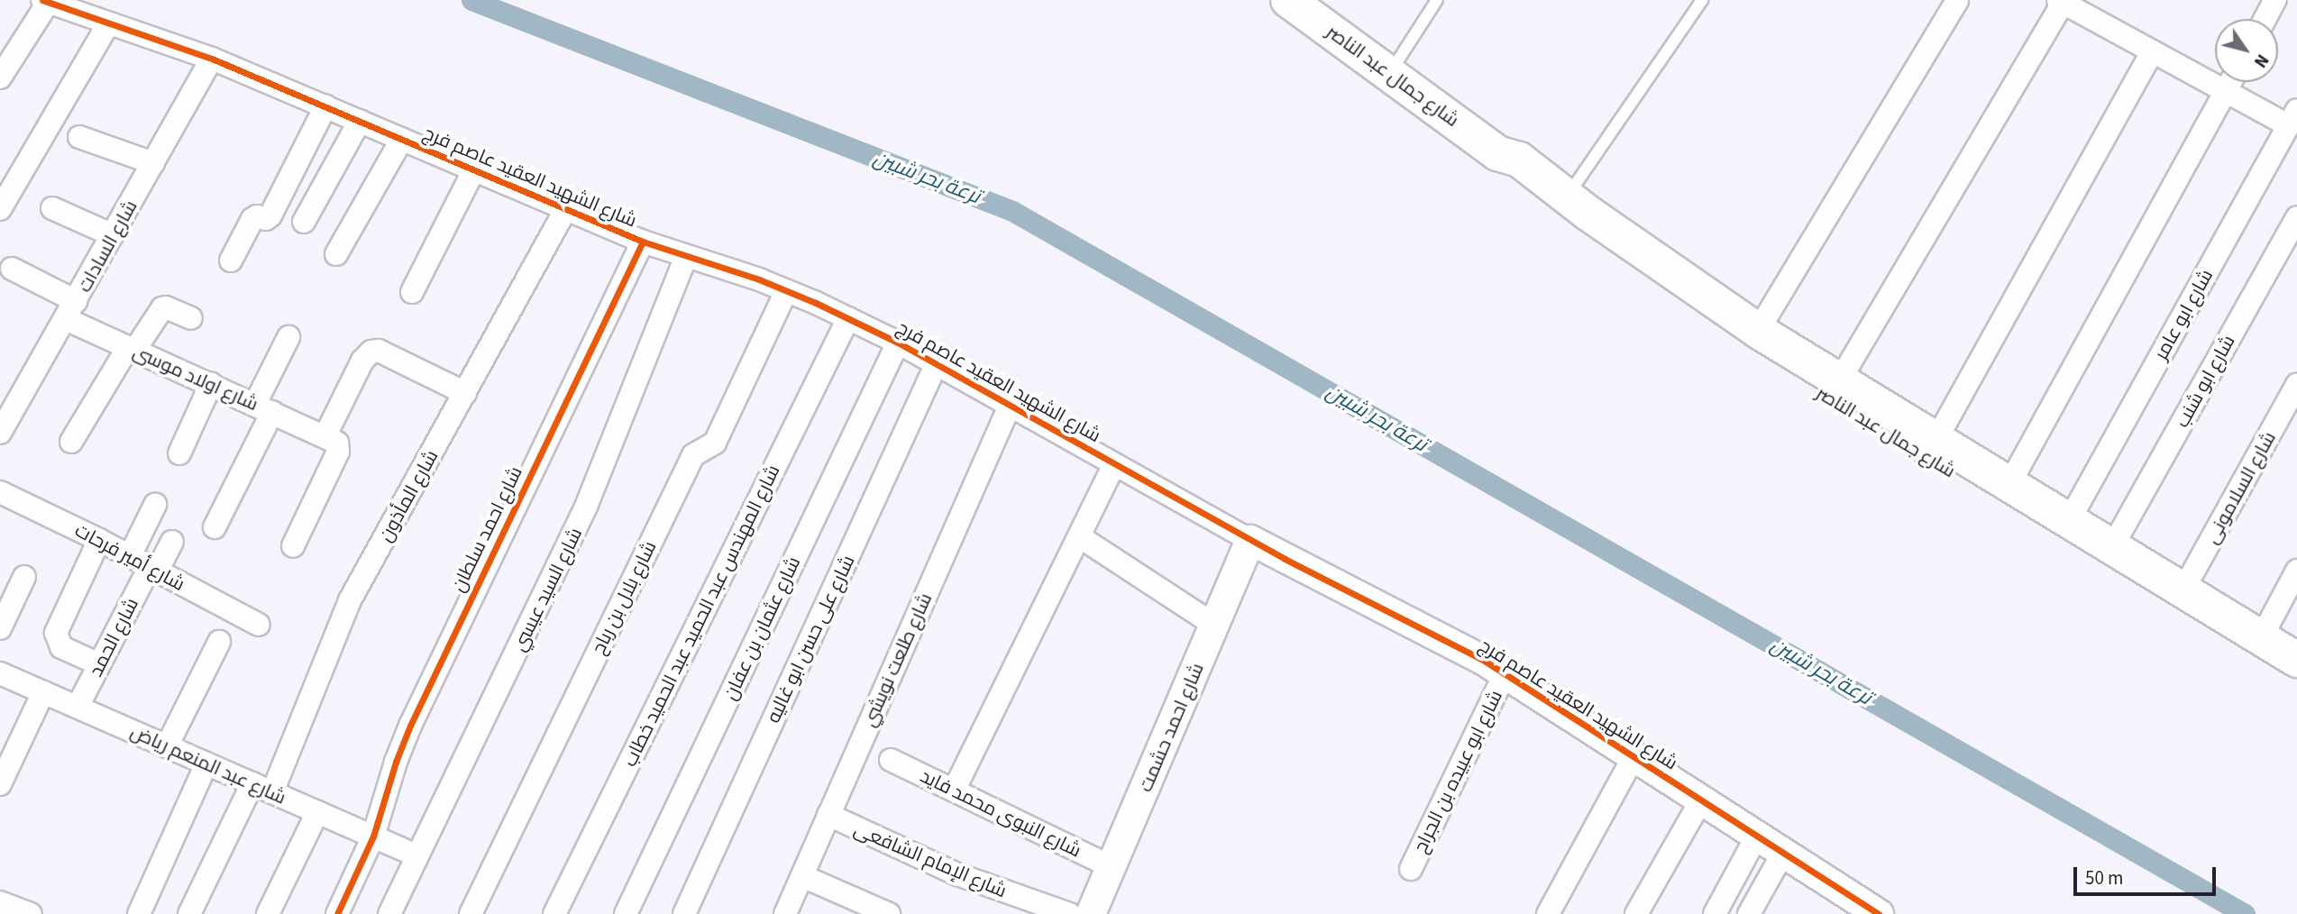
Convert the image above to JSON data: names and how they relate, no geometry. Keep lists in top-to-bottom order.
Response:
{
  "streets": {
    "main road": ["شارع جمال عبد الناصر"],
    "street": [
      "شارع الشهيد العقيد عاصم فرج",
      "شارع السادات",
      "شارع ابو عامر",
      "شارع اولاد موسى",
      "شارع ابو شنب",
      "شارع السلامونى",
      "شارع المأذون",
      "شارع احمد سلطان",
      "شارع أمير فرحات",
      "شارع السيد عيسي",
      "شارع بلال بن رباح",
      "شارع المهندس عبد الحميد عبد الحميد خطاب",
      "شارع عثمان بن عفان",
      "شارع الحمد",
      "شارع على حسن ابو غاليه",
      "شارع طلعت نويشي",
      "شارع احمد حشمت",
      "شارع عبد المنعم رياض",
      "شارع ابو عبيده بن الجراح",
      "شارع النبوى محمد فايد",
      "شارع الإمام الشافعى"
    ]
  },
  "crossings": [
    ["شارع جمال عبد الناصر", "شارع ابو عامر"],
    ["شارع جمال عبد الناصر", "شارع ابو شنب"],
    ["شارع جمال عبد الناصر", "شارع السلامونى"],
    ["شارع الشهيد العقيد عاصم فرج", "شارع السادات"],
    ["شارع الشهيد العقيد عاصم فرج", "شارع المأذون"],
    ["شارع الشهيد العقيد عاصم فرج", "شارع احمد سلطان"],
    ["شارع الشهيد العقيد عاصم فرج", "شارع السيد عيسي"],
    ["شارع الشهيد العقيد عاصم فرج", "شارع بلال بن رباح"],
    ["شارع الشهيد العقيد عاصم فرج", "شارع المهندس عبد الحميد عبد الحميد خطاب"],
    ["شارع الشهيد العقيد عاصم فرج", "شارع عثمان بن عفان"],
    ["شارع الشهيد العقيد عاصم فرج", "شارع على حسن ابو غاليه"],
    ["شارع الشهيد العقيد عاصم فرج", "شارع طلعت نويشي"],
    ["شارع الشهيد العقيد عاصم فرج", "شارع احمد حشمت"],
    ["شارع الشهيد العقيد عاصم فرج", "شارع ابو عبيده بن الجراح"],
    ["شارع السادات", "شارع اولاد موسى"],
    ["شارع المأذون", "شارع عبد المنعم رياض"],
    ["شارع احمد سلطان", "شارع عبد المنعم رياض"],
    ["شارع أمير فرحات", "شارع الحمد"],
    ["شارع السيد عيسي", "شارع عبد المنعم رياض"],
    ["شارع الحمد", "شارع عبد المنعم رياض"],
    ["شارع طلعت نويشي", "شارع الإمام الشافعى"],
    ["شارع احمد حشمت", "شارع النبوى محمد فايد"]
  ],
  "water": ["ترعة بحر شبين"],
  "scale_bar": "50 m",
  "north": "bottom right"
}
